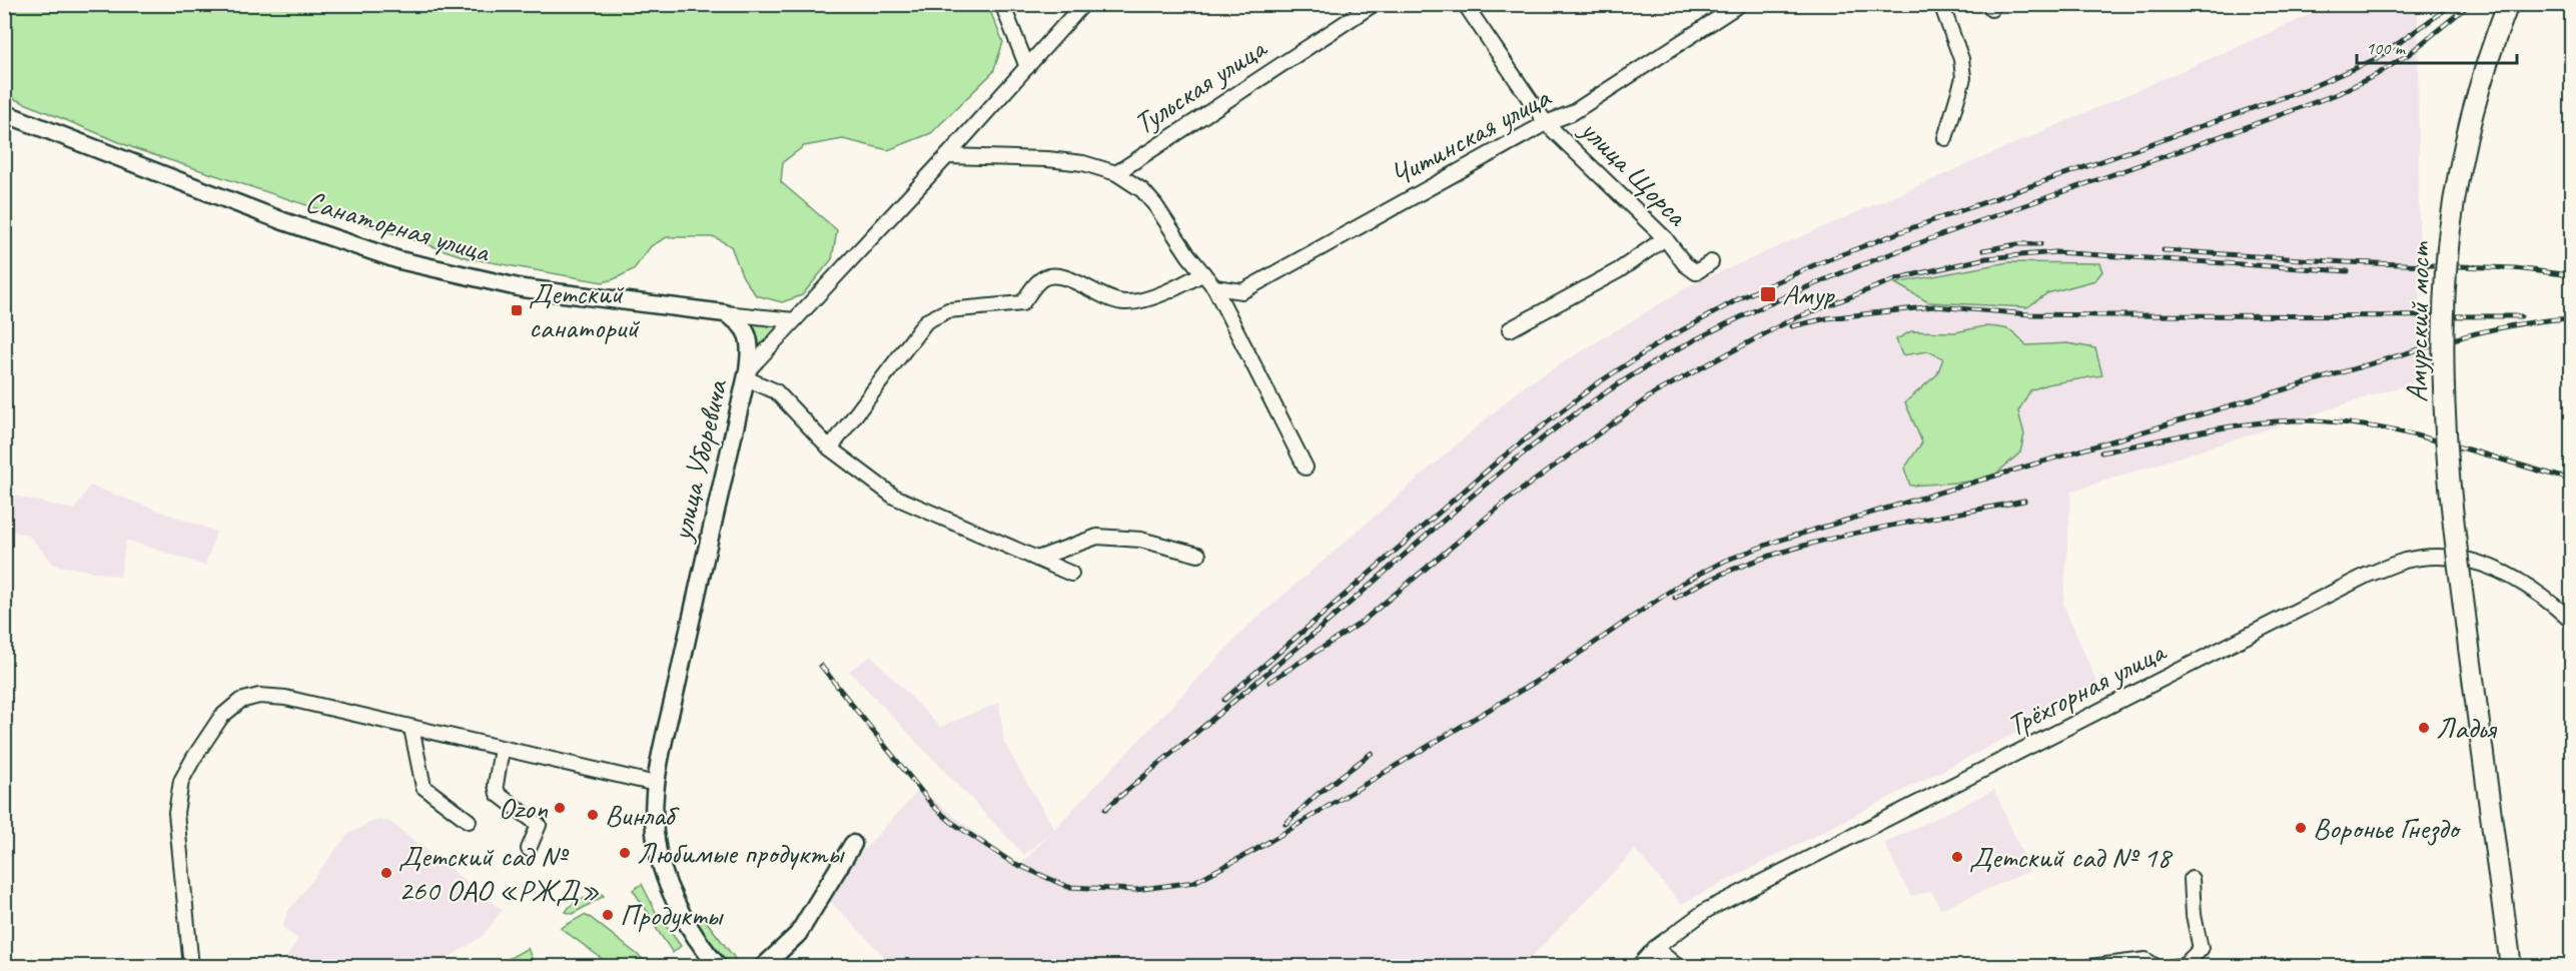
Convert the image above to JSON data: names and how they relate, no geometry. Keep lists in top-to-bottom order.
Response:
{
  "streets": {
    "highway": ["Амурский мост"],
    "main road": ["Санаторная улица", "улица Уборевича"],
    "street": [
      "Тульская улица",
      "Читинская улица",
      "улица Щорса",
      "Трёхгорная улица"
    ]
  },
  "crossings": [
    ["Читинская улица", "улица Щорса"]
  ],
  "places": {
    "transit": ["Амур", "Детский санаторий"],
    "other": [
      "Ладья",
      "Ozon",
      "Винлаб",
      "Воронье Гнездо",
      "Любимые продукты",
      "Детский сад № 18",
      "Детский сад № 260 ОАО «РЖД»",
      "Продукты"
    ]
  },
  "scale_bar": "100 m"
}
